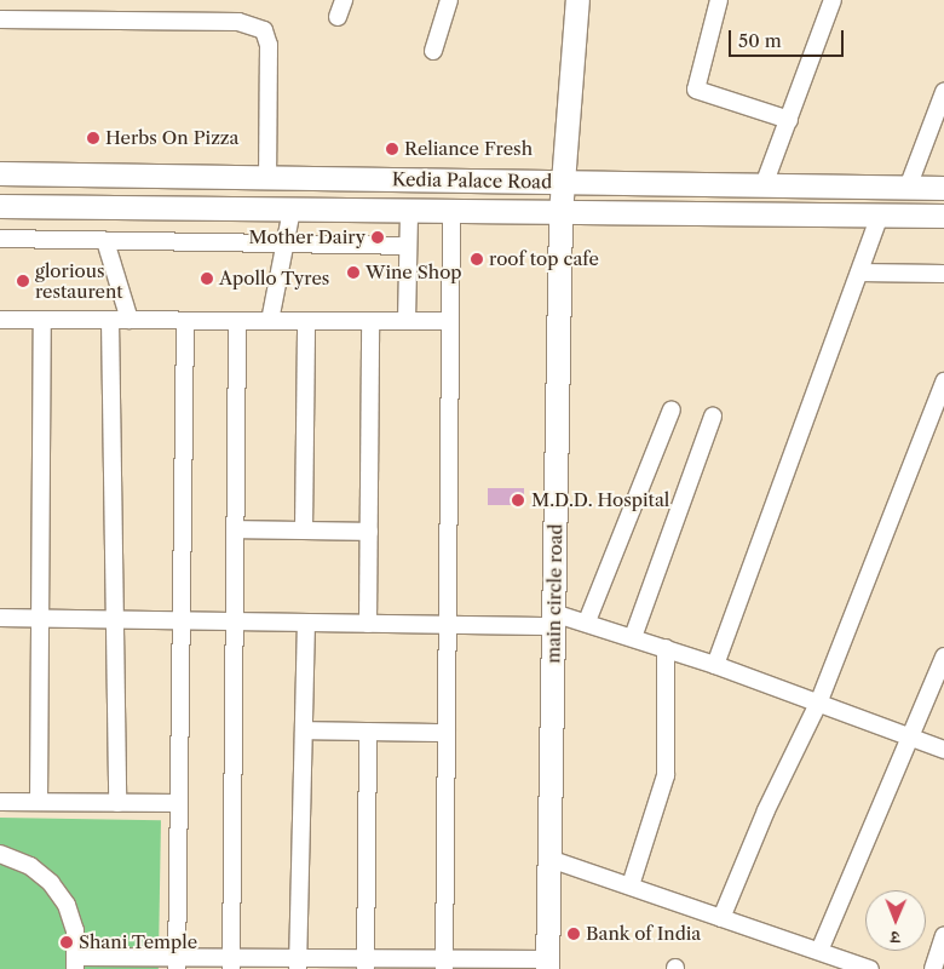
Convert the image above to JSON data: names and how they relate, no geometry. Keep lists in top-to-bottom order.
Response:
{
  "streets": {
    "street": ["Kedia Palace Road", "main circle road"]
  },
  "crossings": [
    ["Kedia Palace Road", "main circle road"]
  ],
  "places": [
    "Herbs On Pizza",
    "Reliance Fresh",
    "Mother Dairy",
    "roof top cafe",
    "Wine Shop",
    "Apollo Tyres",
    "glorious restaurent",
    "M.D.D. Hospital",
    "Bank of India",
    "Shani Temple"
  ],
  "scale_bar": "50 m",
  "north": "bottom"
}
